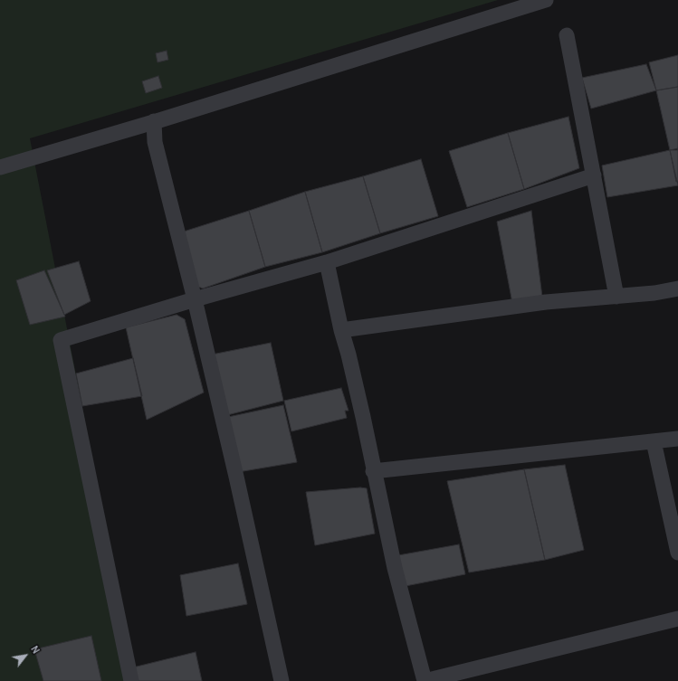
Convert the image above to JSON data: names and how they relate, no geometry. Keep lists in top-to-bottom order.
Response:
{
  "north": "top right"
}
